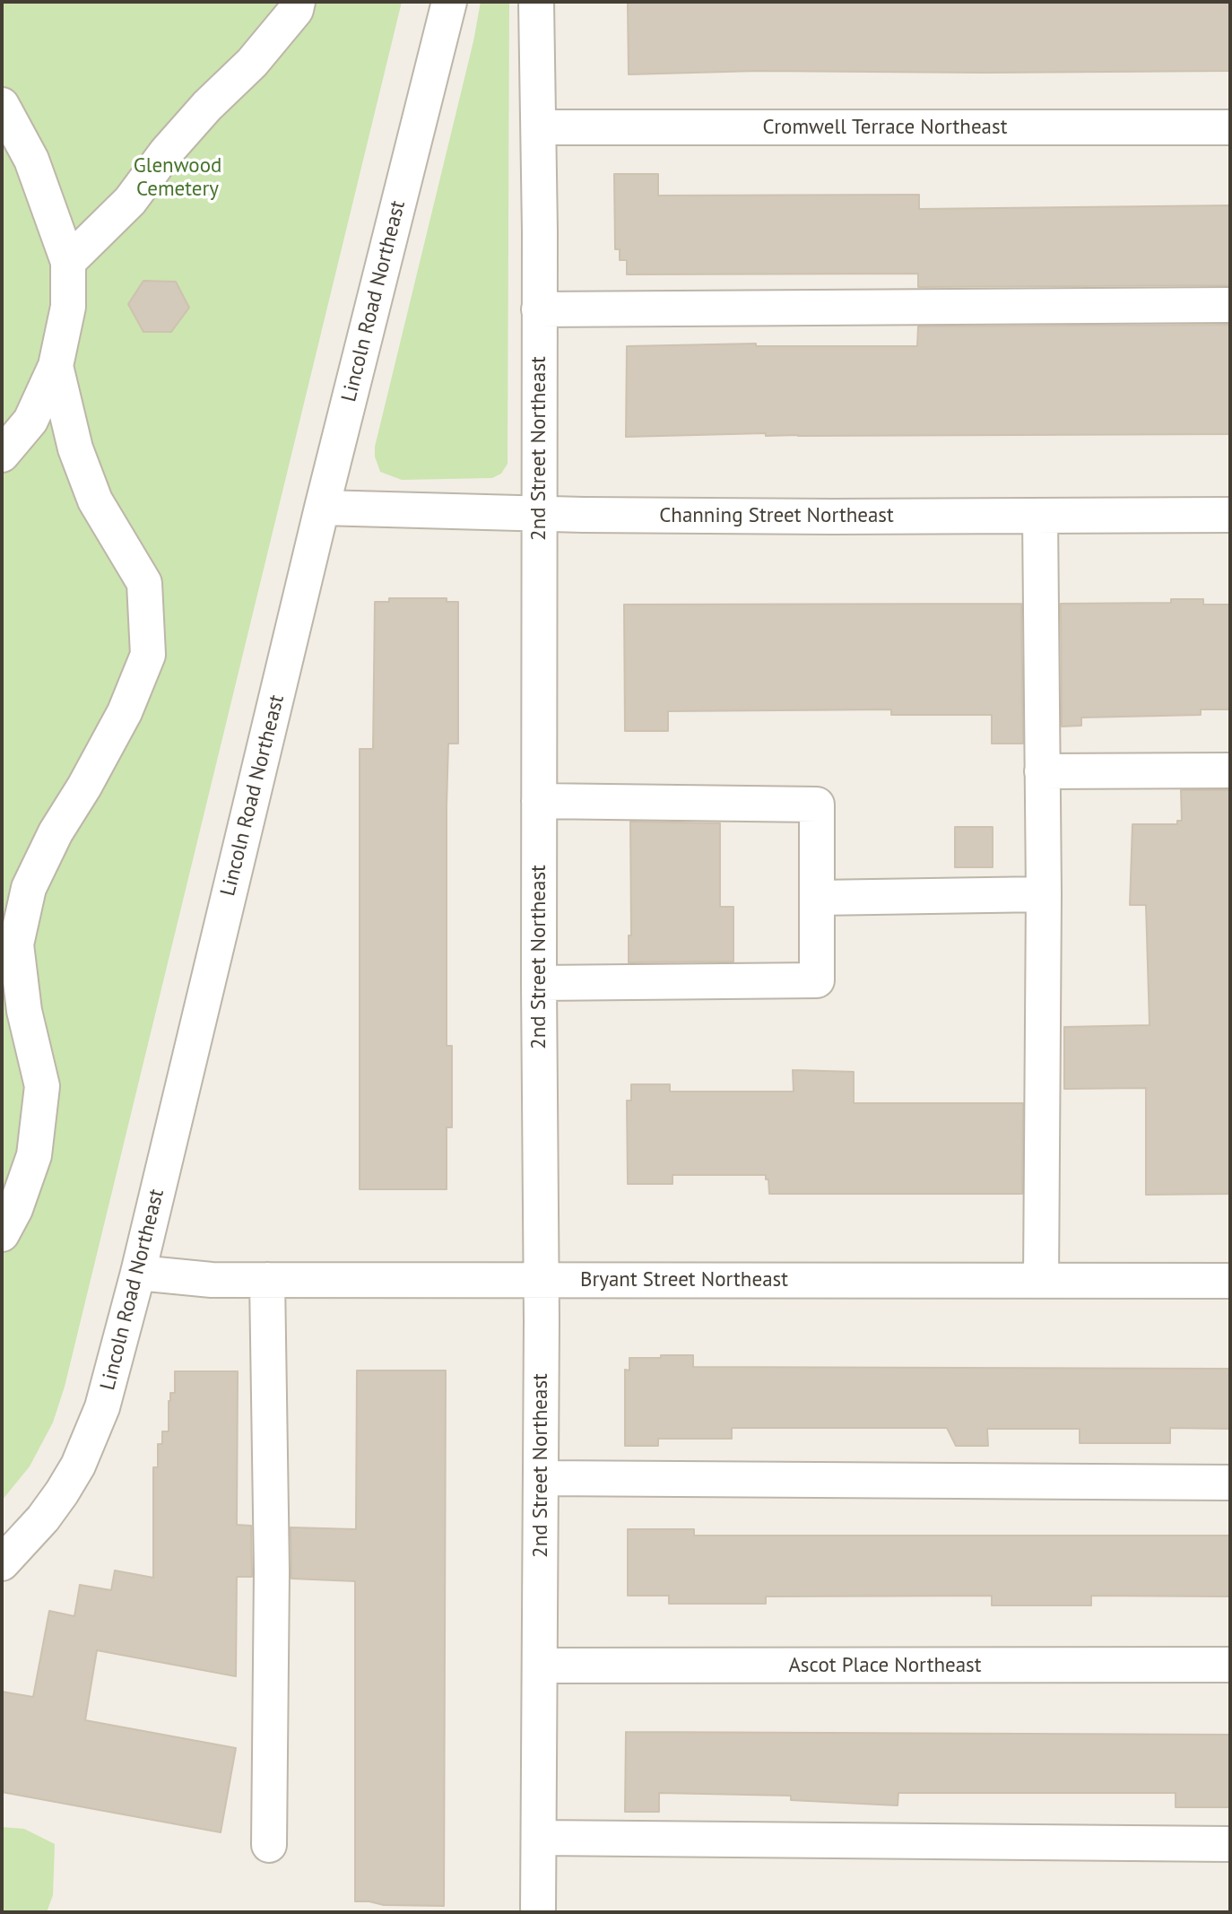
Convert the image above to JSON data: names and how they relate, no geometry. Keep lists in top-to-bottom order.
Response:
{
  "streets": {
    "street": [
      "Cromwell Terrace Northeast",
      "Lincoln Road Northeast",
      "2nd Street Northeast",
      "Channing Street Northeast",
      "Bryant Street Northeast",
      "Ascot Place Northeast"
    ]
  },
  "crossings": [
    ["Cromwell Terrace Northeast", "2nd Street Northeast"],
    ["Lincoln Road Northeast", "Channing Street Northeast"],
    ["Lincoln Road Northeast", "Bryant Street Northeast"],
    ["2nd Street Northeast", "Channing Street Northeast"],
    ["2nd Street Northeast", "Bryant Street Northeast"],
    ["2nd Street Northeast", "Ascot Place Northeast"]
  ],
  "parks": ["Glenwood Cemetery"]
}
